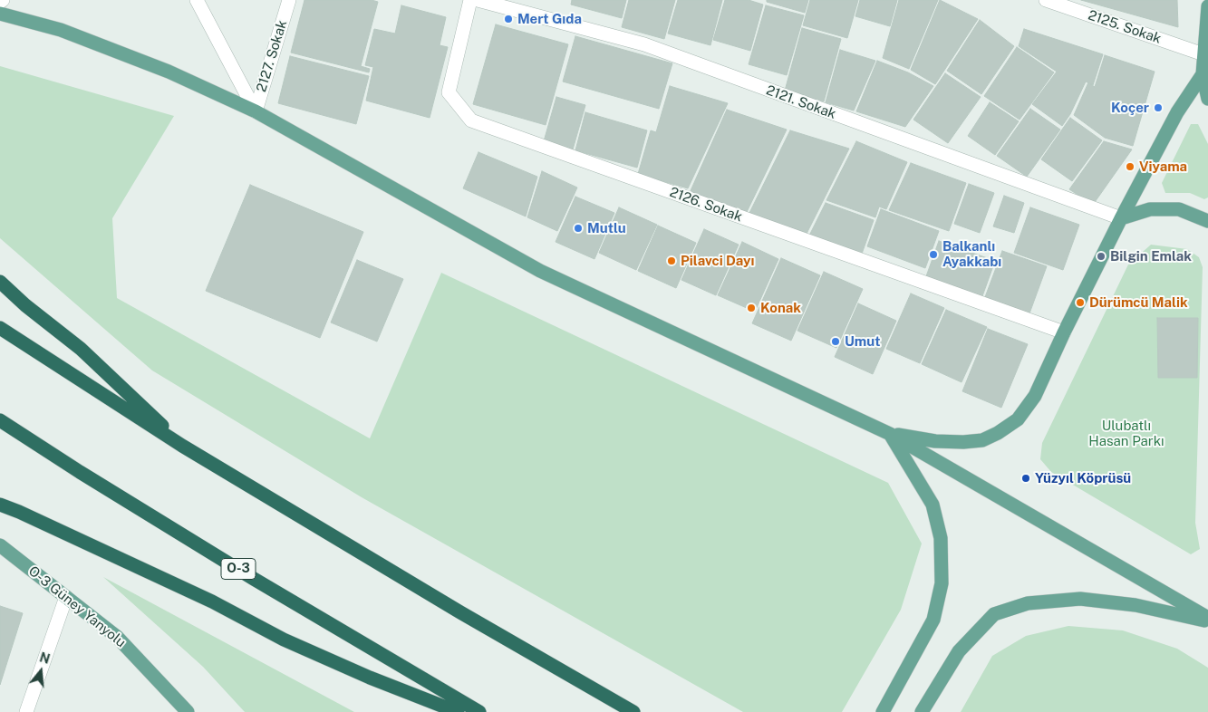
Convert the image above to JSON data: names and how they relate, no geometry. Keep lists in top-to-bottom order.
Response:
{
  "streets": {
    "highway": ["O-3"],
    "main road": ["O-3 Güney Yanyolu"],
    "street": [
      "2125. Sokak",
      "2127. Sokak",
      "2121. Sokak",
      "2126. Sokak"
    ]
  },
  "parks": ["Ulubatlı Hasan Parkı"],
  "places": [
    "Mert Gıda",
    "Koçer",
    "Viyama",
    "Mutlu",
    "Balkanlı Ayakkabı",
    "Bilgin Emlak",
    "Pilavci Dayı",
    "Dürümcü Malik",
    "Konak",
    "Umut",
    "Yüzyıl Köprüsü"
  ],
  "north": "top"
}
